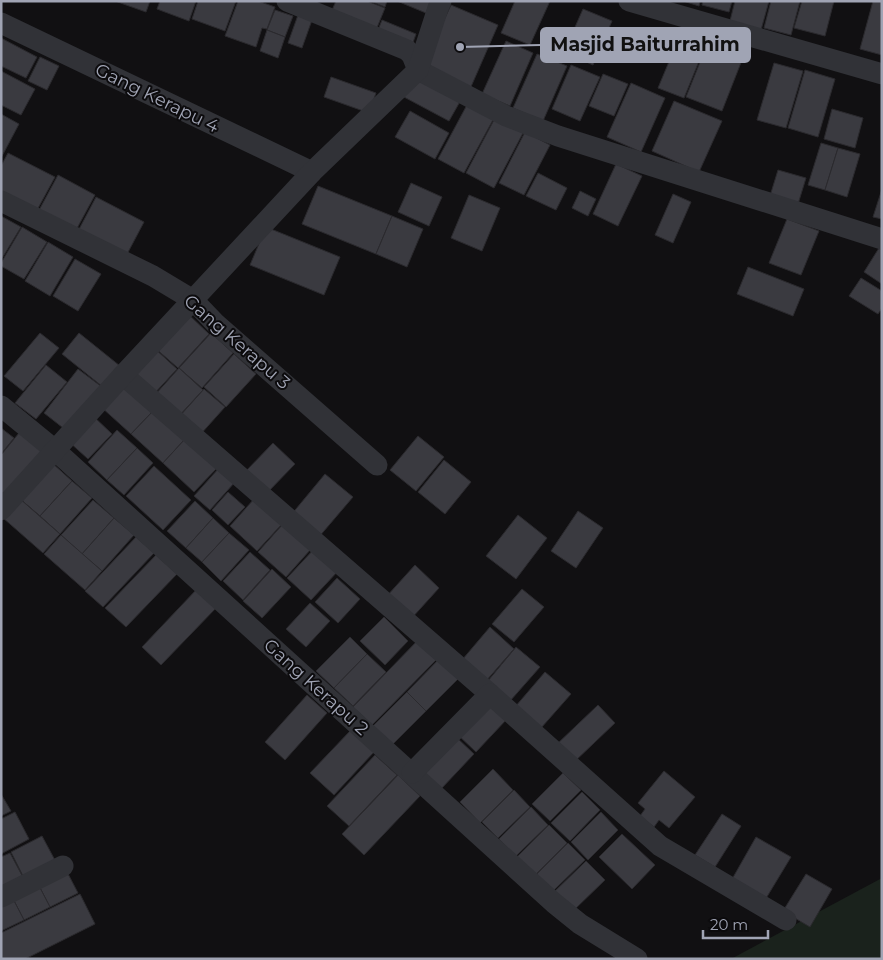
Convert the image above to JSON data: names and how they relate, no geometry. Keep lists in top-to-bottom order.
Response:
{
  "streets": {
    "street": ["Gang Kerapu 4", "Gang Kerapu 3", "Gang Kerapu 2"]
  },
  "places": ["Masjid Baiturrahim"],
  "scale_bar": "20 m"
}
